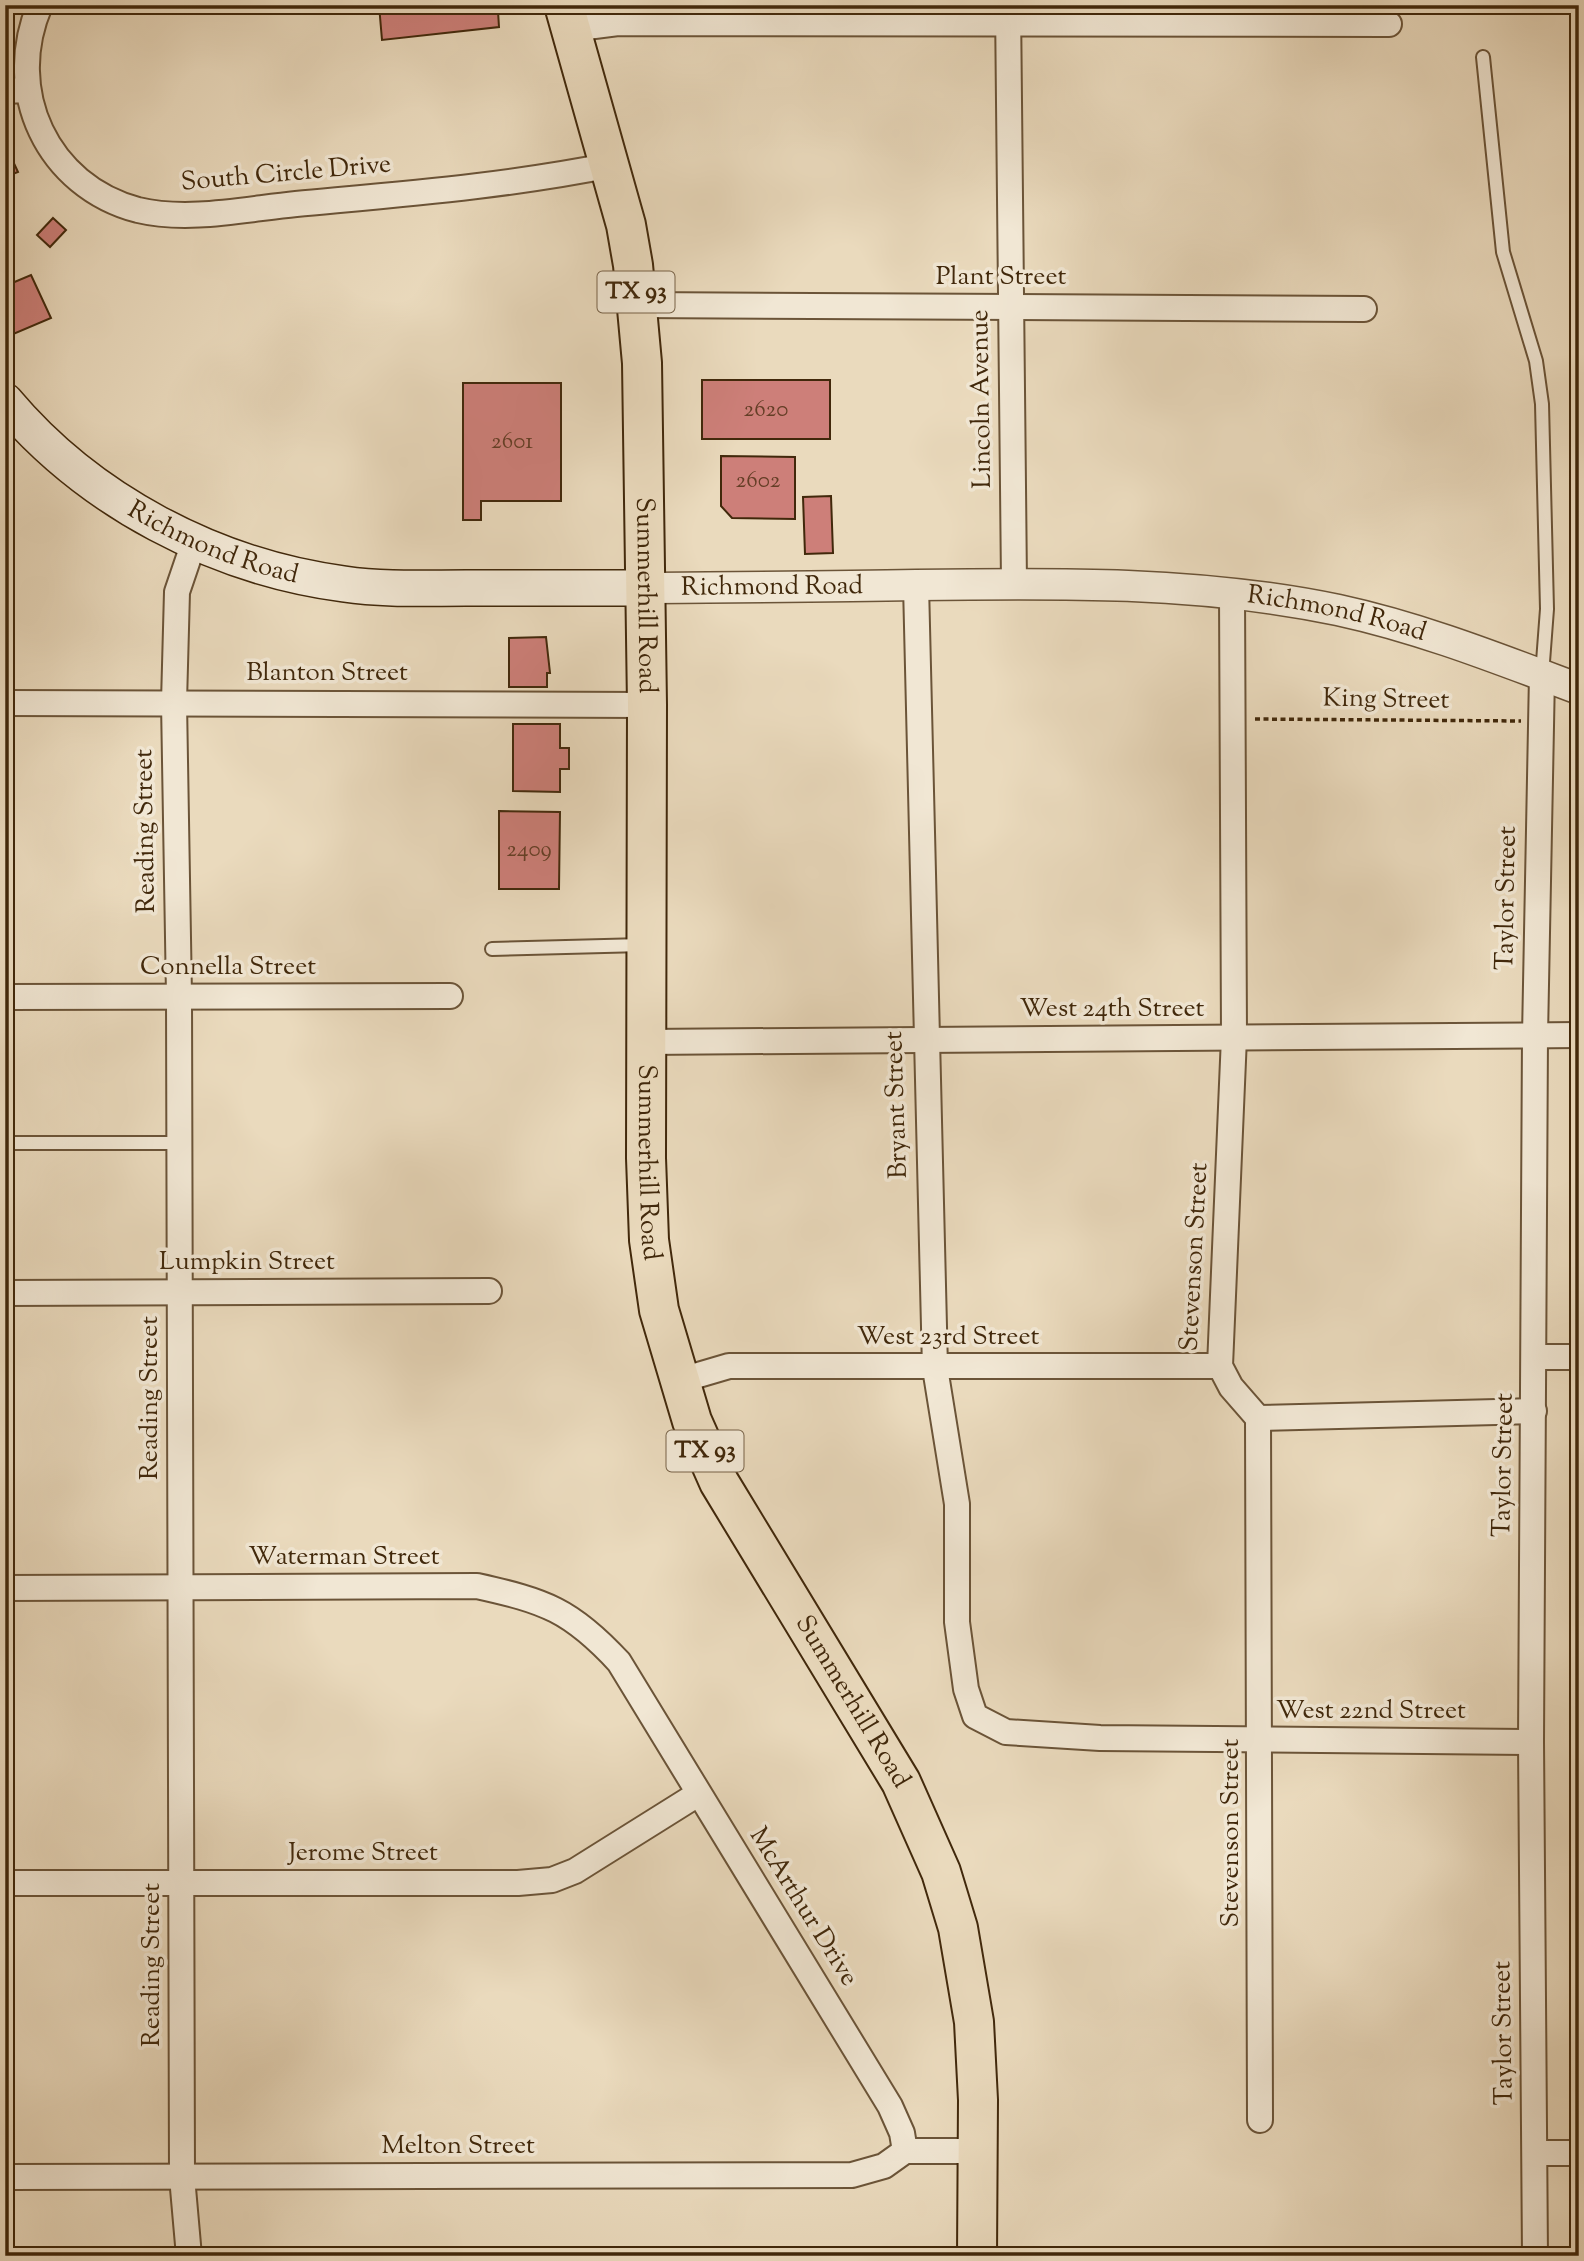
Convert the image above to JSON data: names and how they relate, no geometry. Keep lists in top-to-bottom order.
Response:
{
  "streets": {
    "main road": ["TX 93", "Richmond Road", "Summerhill Road"],
    "street": [
      "South Circle Drive",
      "Plant Street",
      "Lincoln Avenue",
      "Blanton Street",
      "Reading Street",
      "Taylor Street",
      "Connella Street",
      "West 24th Street",
      "Bryant Street",
      "Stevenson Street",
      "Lumpkin Street",
      "West 23rd Street",
      "Waterman Street",
      "West 22nd Street",
      "Jerome Street",
      "McArthur Drive",
      "Melton Street"
    ],
    "path": ["King Street"]
  },
  "crossings": [
    ["South Circle Drive", "Summerhill Road"],
    ["Plant Street", "Lincoln Avenue"],
    ["Plant Street", "Summerhill Road"],
    ["Lincoln Avenue", "Richmond Road"],
    ["Richmond Road", "Summerhill Road"],
    ["Richmond Road", "Reading Street"],
    ["Richmond Road", "Taylor Street"],
    ["Richmond Road", "Bryant Street"],
    ["Richmond Road", "Stevenson Street"],
    ["Summerhill Road", "Blanton Street"],
    ["Summerhill Road", "West 24th Street"],
    ["Summerhill Road", "West 23rd Street"],
    ["Blanton Street", "Reading Street"],
    ["King Street", "Taylor Street"],
    ["King Street", "Stevenson Street"],
    ["Reading Street", "Connella Street"],
    ["Reading Street", "Lumpkin Street"],
    ["Reading Street", "Waterman Street"],
    ["Reading Street", "Jerome Street"],
    ["Reading Street", "Melton Street"],
    ["Taylor Street", "West 24th Street"],
    ["Taylor Street", "West 22nd Street"],
    ["West 24th Street", "Bryant Street"],
    ["West 24th Street", "Stevenson Street"],
    ["Bryant Street", "West 23rd Street"],
    ["Bryant Street", "West 22nd Street"],
    ["Stevenson Street", "West 23rd Street"],
    ["Stevenson Street", "West 22nd Street"],
    ["Waterman Street", "McArthur Drive"],
    ["Jerome Street", "McArthur Drive"],
    ["McArthur Drive", "Melton Street"]
  ],
  "house_numbers": [
    "2620",
    "2601",
    "2602",
    "2409"
  ]
}
